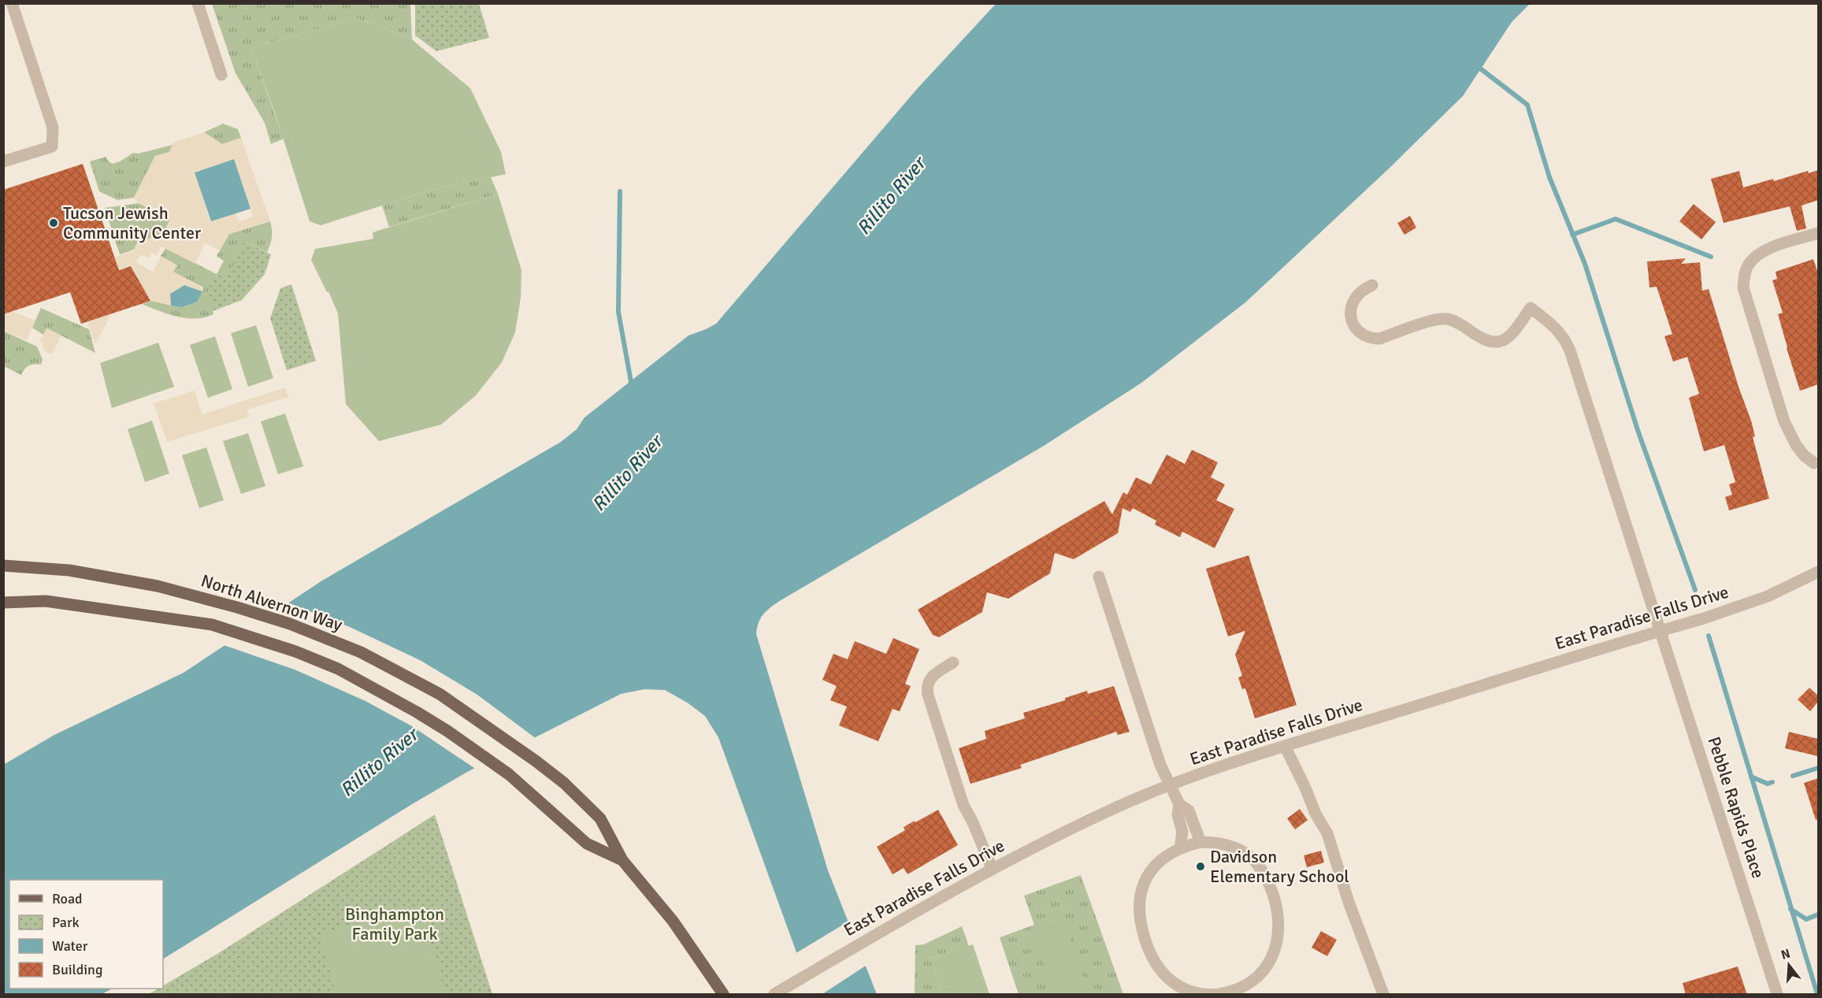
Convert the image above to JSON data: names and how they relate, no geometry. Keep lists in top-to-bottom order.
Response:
{
  "streets": {
    "main road": ["North Alvernon Way"],
    "street": ["East Paradise Falls Drive", "Pebble Rapids Place"]
  },
  "crossings": [
    ["East Paradise Falls Drive", "Pebble Rapids Place"]
  ],
  "water": ["Rillito River"],
  "parks": ["Binghampton Family Park"],
  "places": ["Tucson Jewish Community Center", "Davidson Elementary School"],
  "legend": [
    "Road",
    "Park",
    "Water",
    "Building"
  ],
  "north": "top"
}
